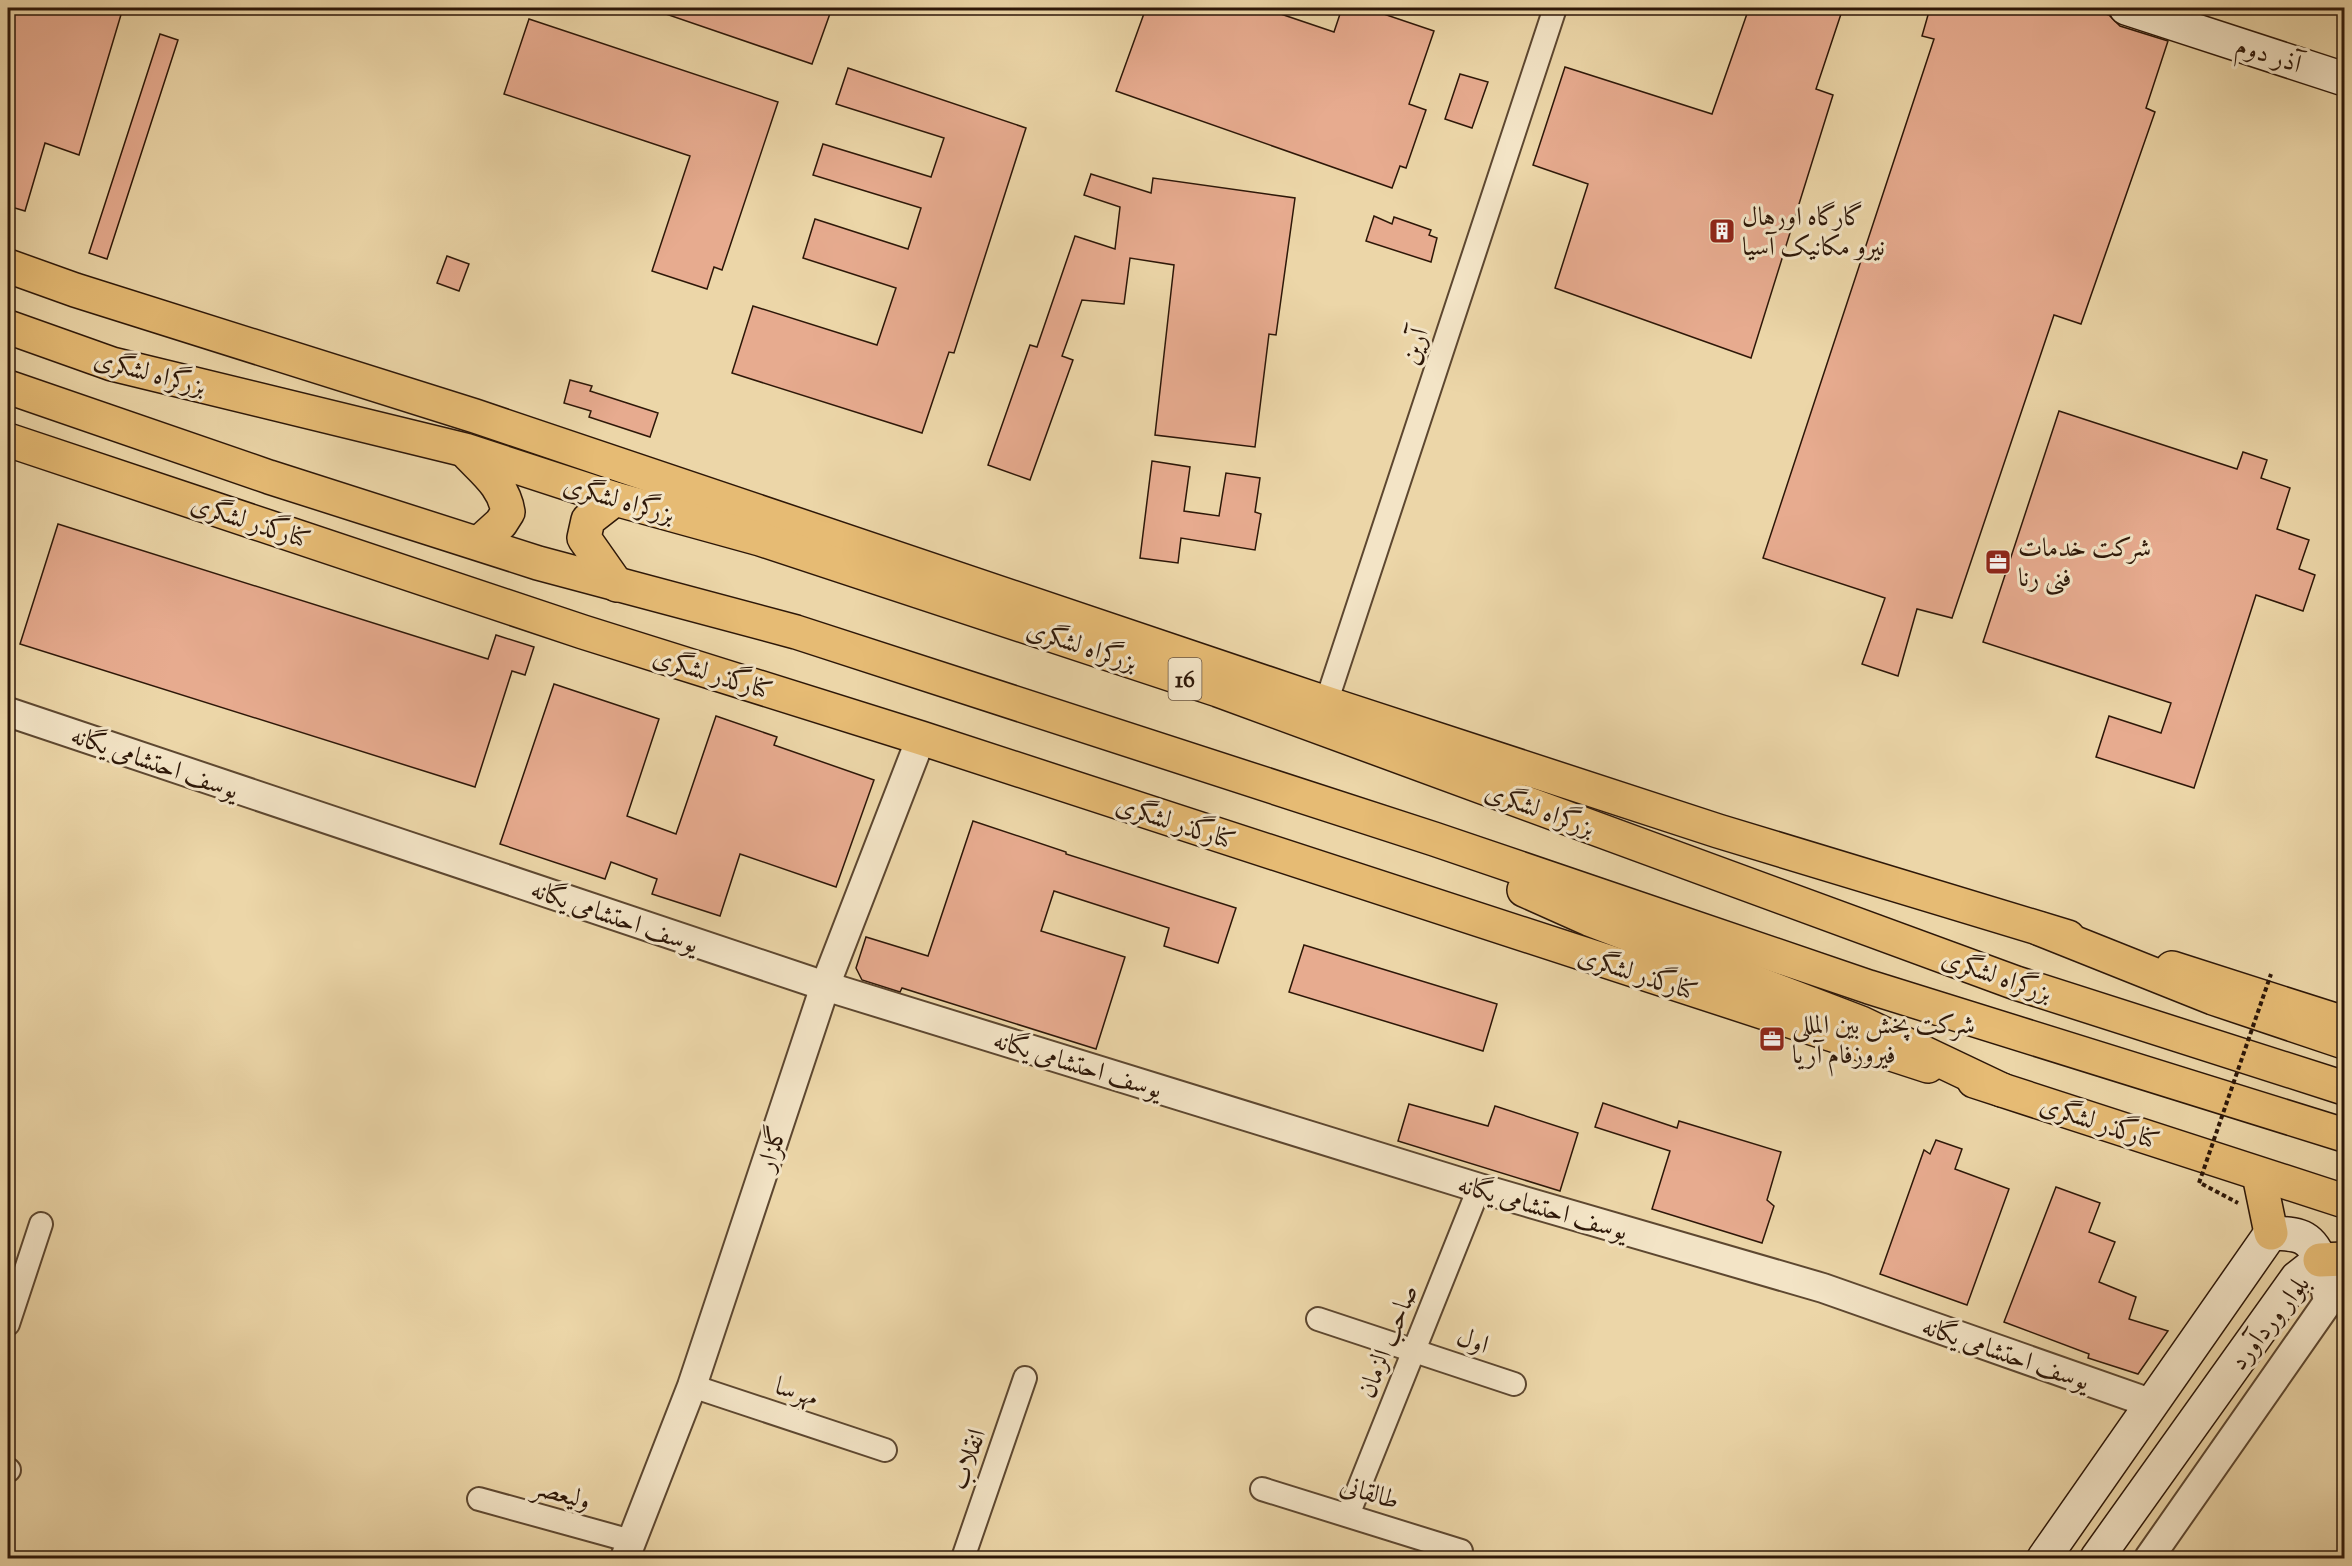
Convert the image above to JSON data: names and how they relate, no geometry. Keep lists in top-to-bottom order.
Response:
{
  "streets": {
    "main road": [
      "آذر دوم",
      "بزرگراه لشگری",
      "کنارگذر لشگری",
      "16",
      "بلوار وردآورد"
    ],
    "street": [
      "آرین",
      "یوسف احتشامی یگانه",
      "گلزار",
      "اول",
      "صاحب الزمان",
      "مهرسا",
      "انقلاب",
      "طالقانی",
      "ولیعصر"
    ]
  },
  "crossings": [
    ["کنارگذر لشگری", "گلزار"],
    ["یوسف احتشامی یگانه", "گلزار"],
    ["یوسف احتشامی یگانه", "بلوار وردآورد"],
    ["یوسف احتشامی یگانه", "صاحب الزمان"],
    ["گلزار", "مهرسا"],
    ["گلزار", "ولیعصر"],
    ["اول", "صاحب الزمان"],
    ["صاحب الزمان", "طالقانی"]
  ],
  "places": {
    "building": ["گارگاه اورهال نیرو مکانیک آسیا"],
    "office": ["شرکت خدمات فنی رنا", "شرکت پخش بین المللی فیروزفام آریا"]
  }
}
